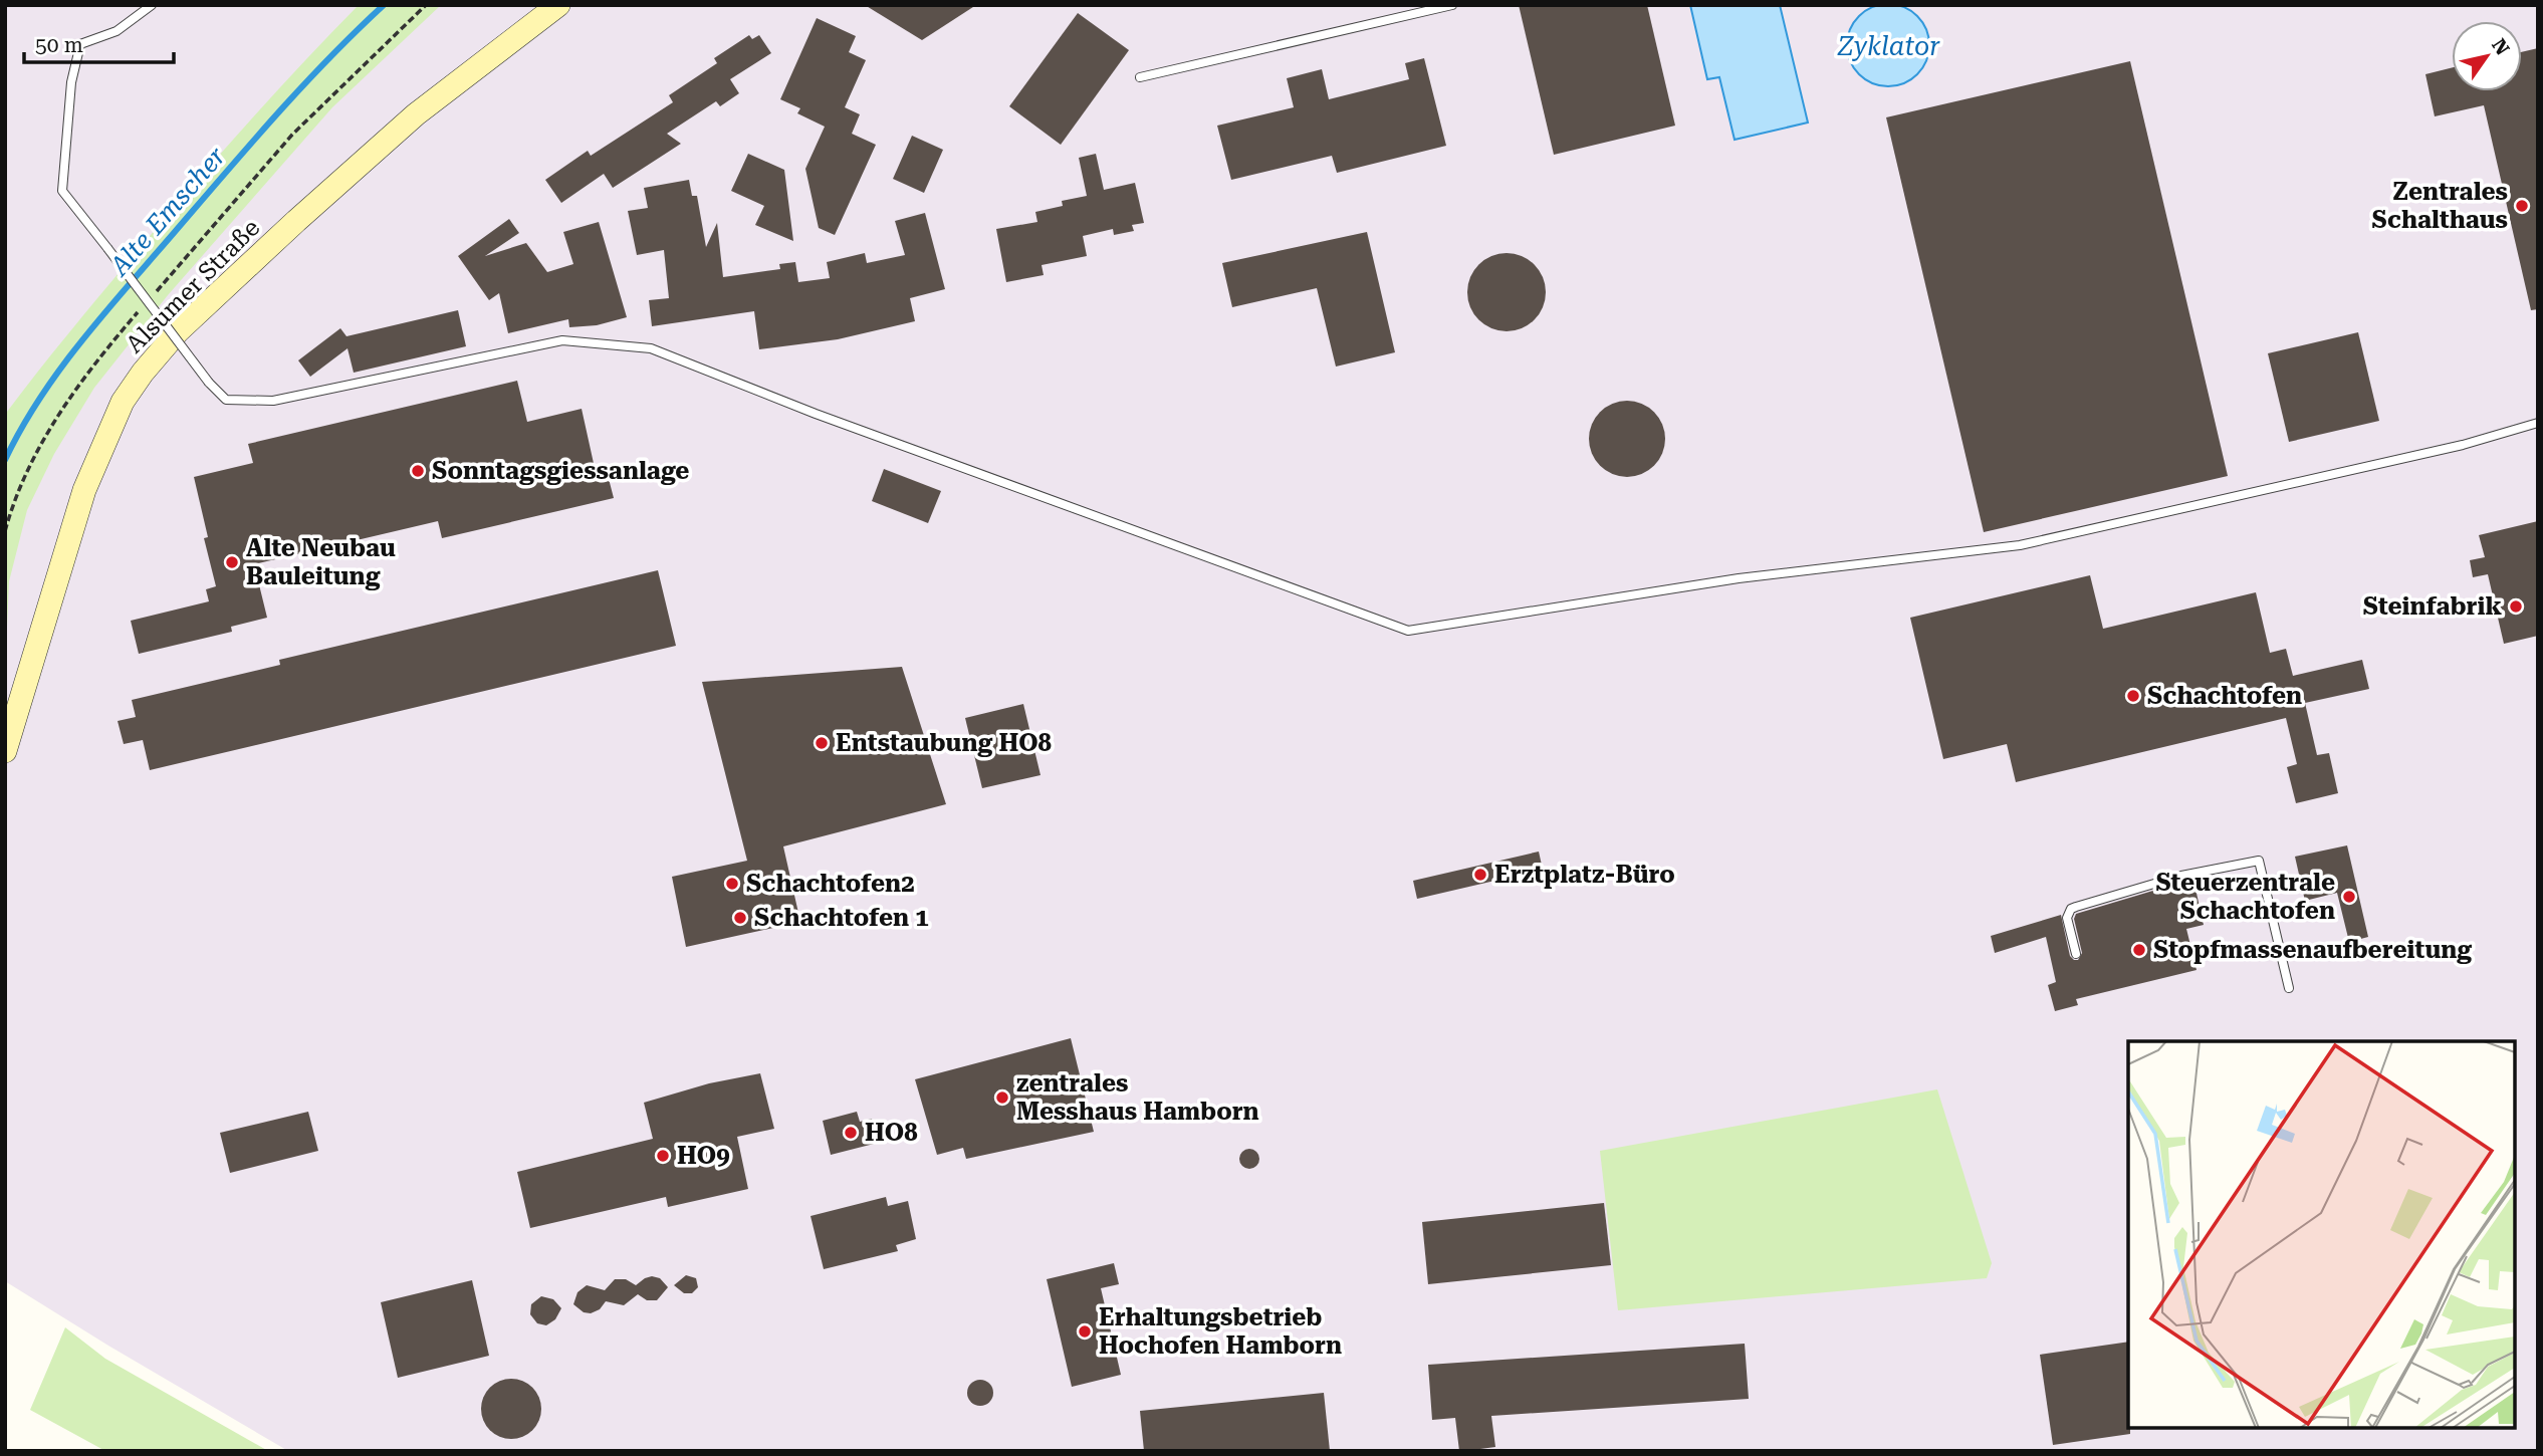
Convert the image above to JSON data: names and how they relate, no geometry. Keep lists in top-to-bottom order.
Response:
{
  "streets": {
    "street": ["Alsumer Straße"]
  },
  "water": ["Zyklator", "Alte Emscher"],
  "places": [
    "Zentrales Schalthaus",
    "Sonntagsgiessanlage",
    "Alte Neubau Bauleitung",
    "Steinfabrik",
    "Schachtofen",
    "Entstaubung HO8",
    "Erztplatz-Büro",
    "Schachtofen2",
    "Steuerzentrale Schachtofen",
    "Schachtofen 1",
    "Stopfmassenaufbereitung",
    "zentrales Messhaus Hamborn",
    "HO8",
    "HO9",
    "Erhaltungsbetrieb Hochofen Hamborn"
  ],
  "scale_bar": "50 m",
  "north": "top right"
}
